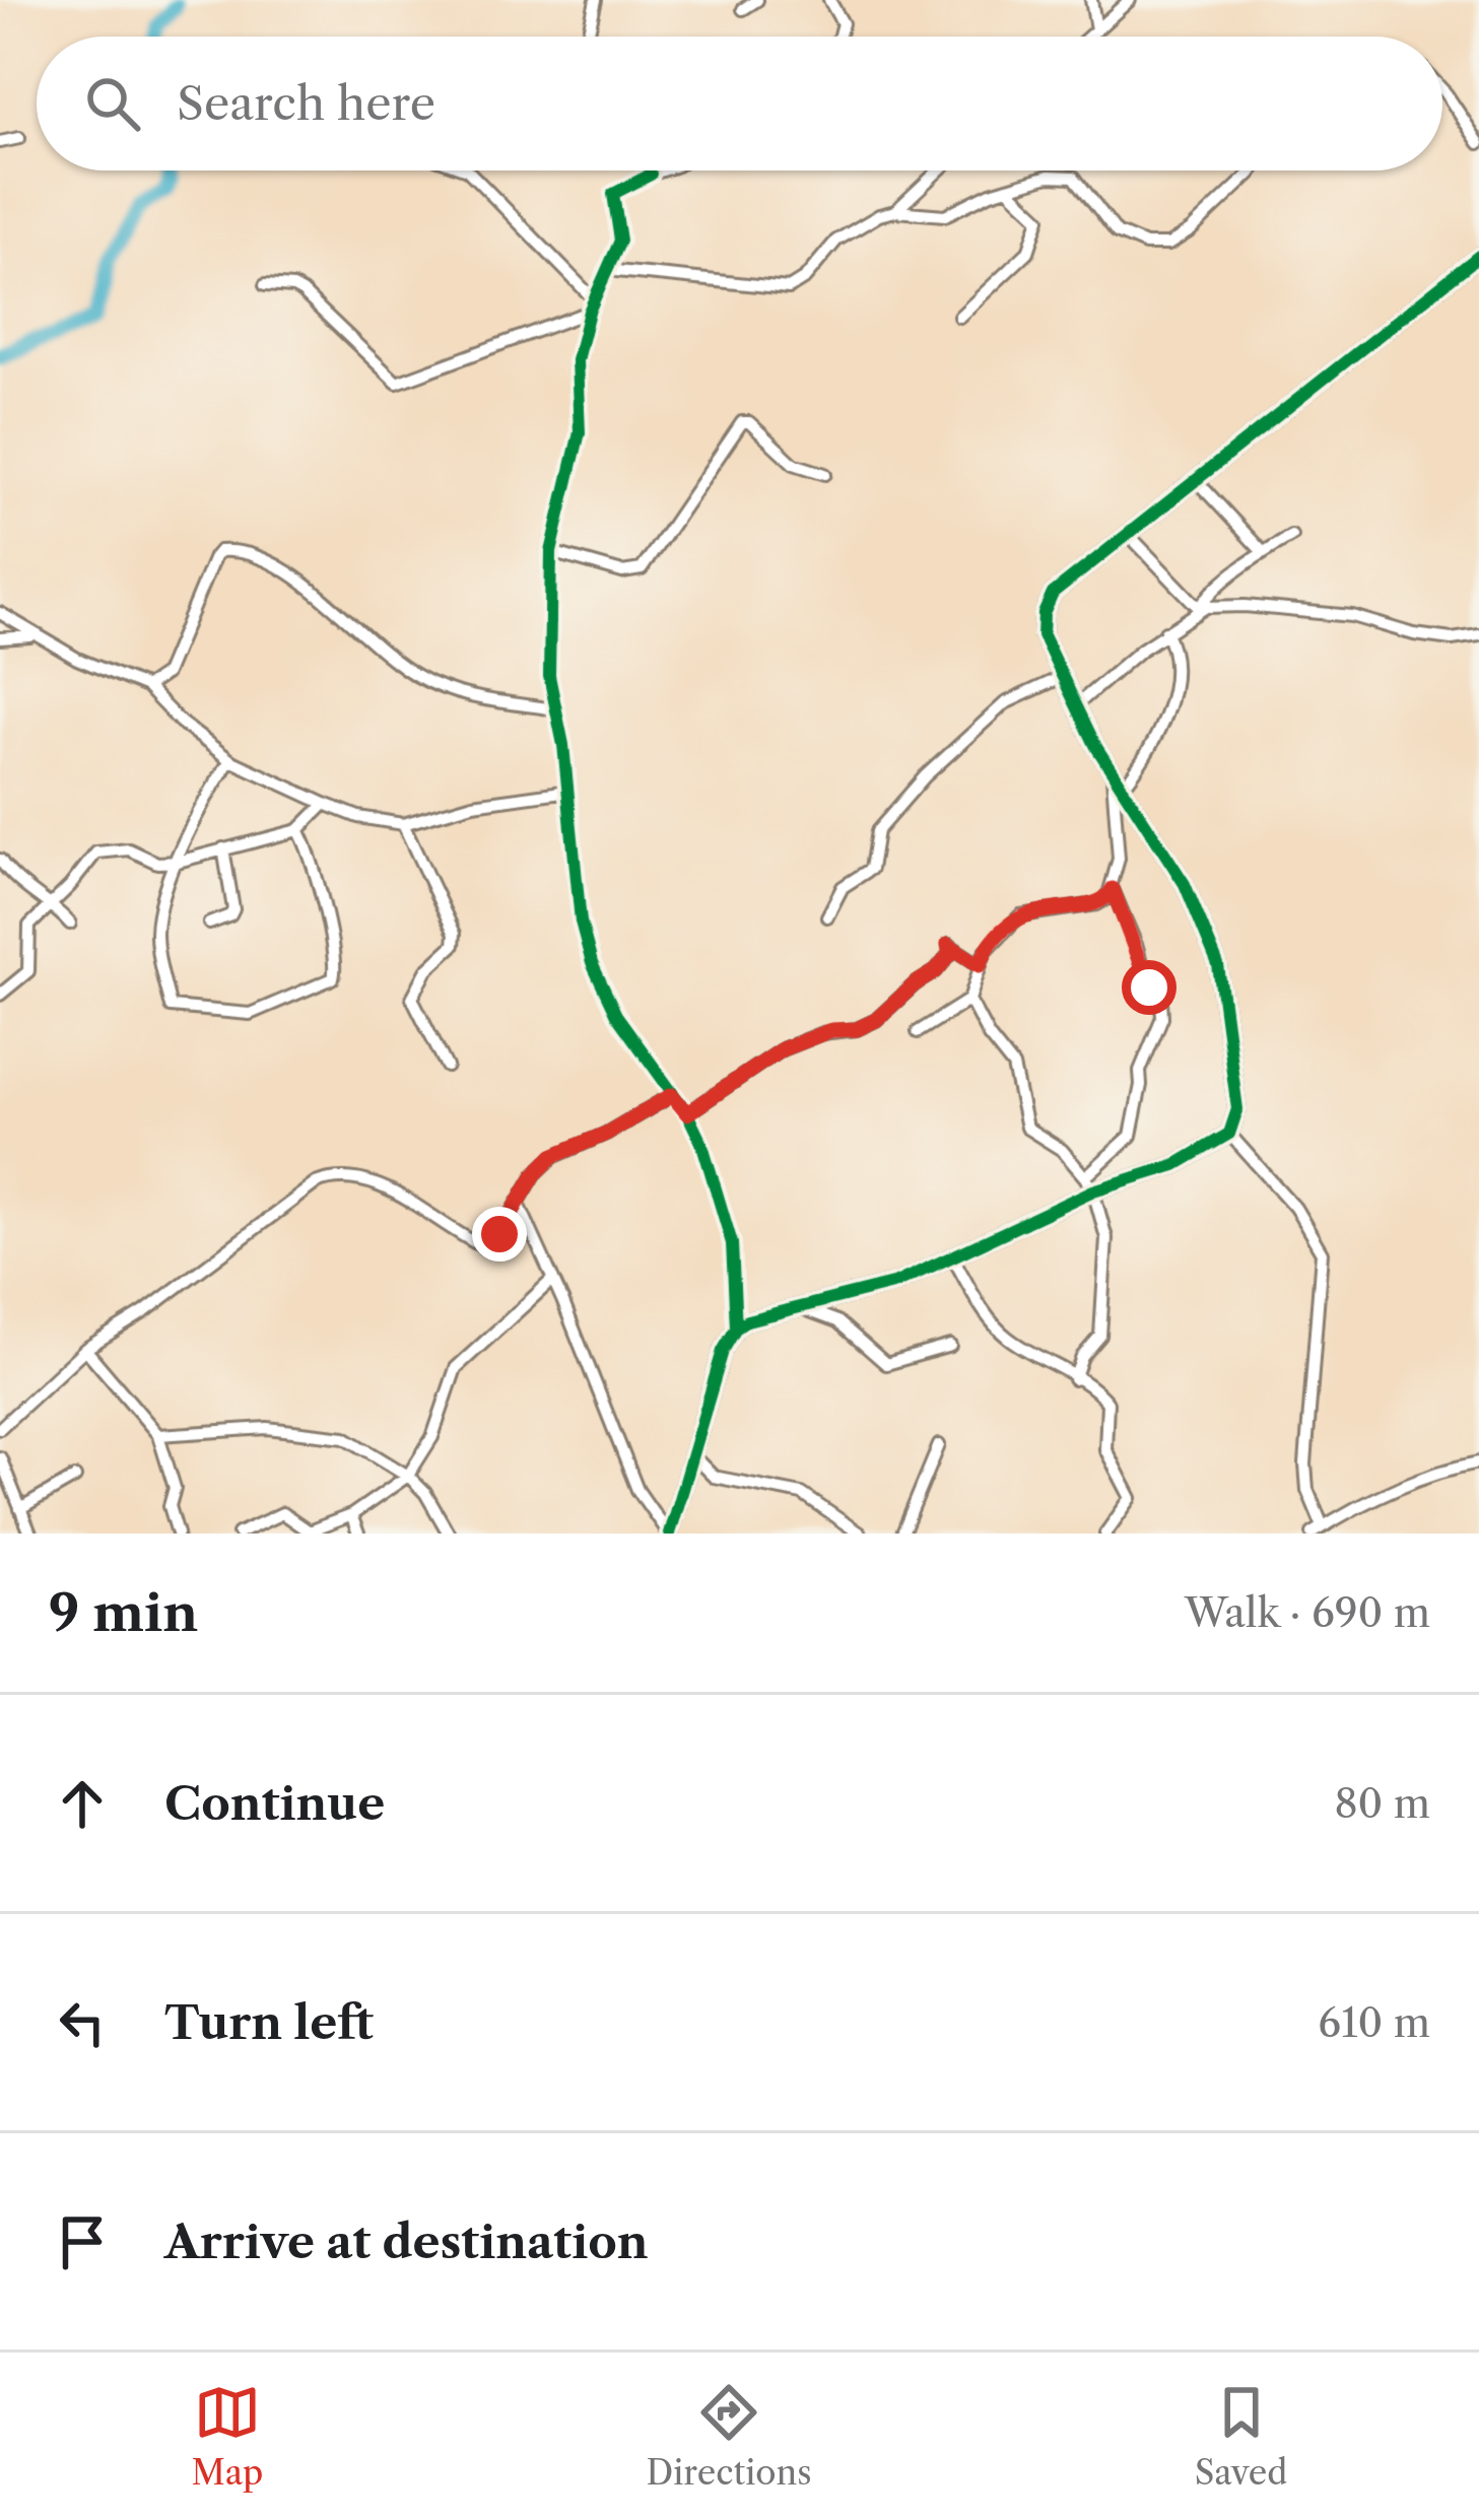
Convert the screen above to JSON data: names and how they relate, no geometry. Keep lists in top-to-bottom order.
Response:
{
  "page": {
    "search": "Search here",
    "heading": ["9 min", "Walk · 690 m"],
    "list": [
      ["Continue", "80 m"],
      ["Turn left", "610 m"],
      "Arrive at destination"
    ],
    "nav": ["Map", "Directions", "Saved"]
  }
}
